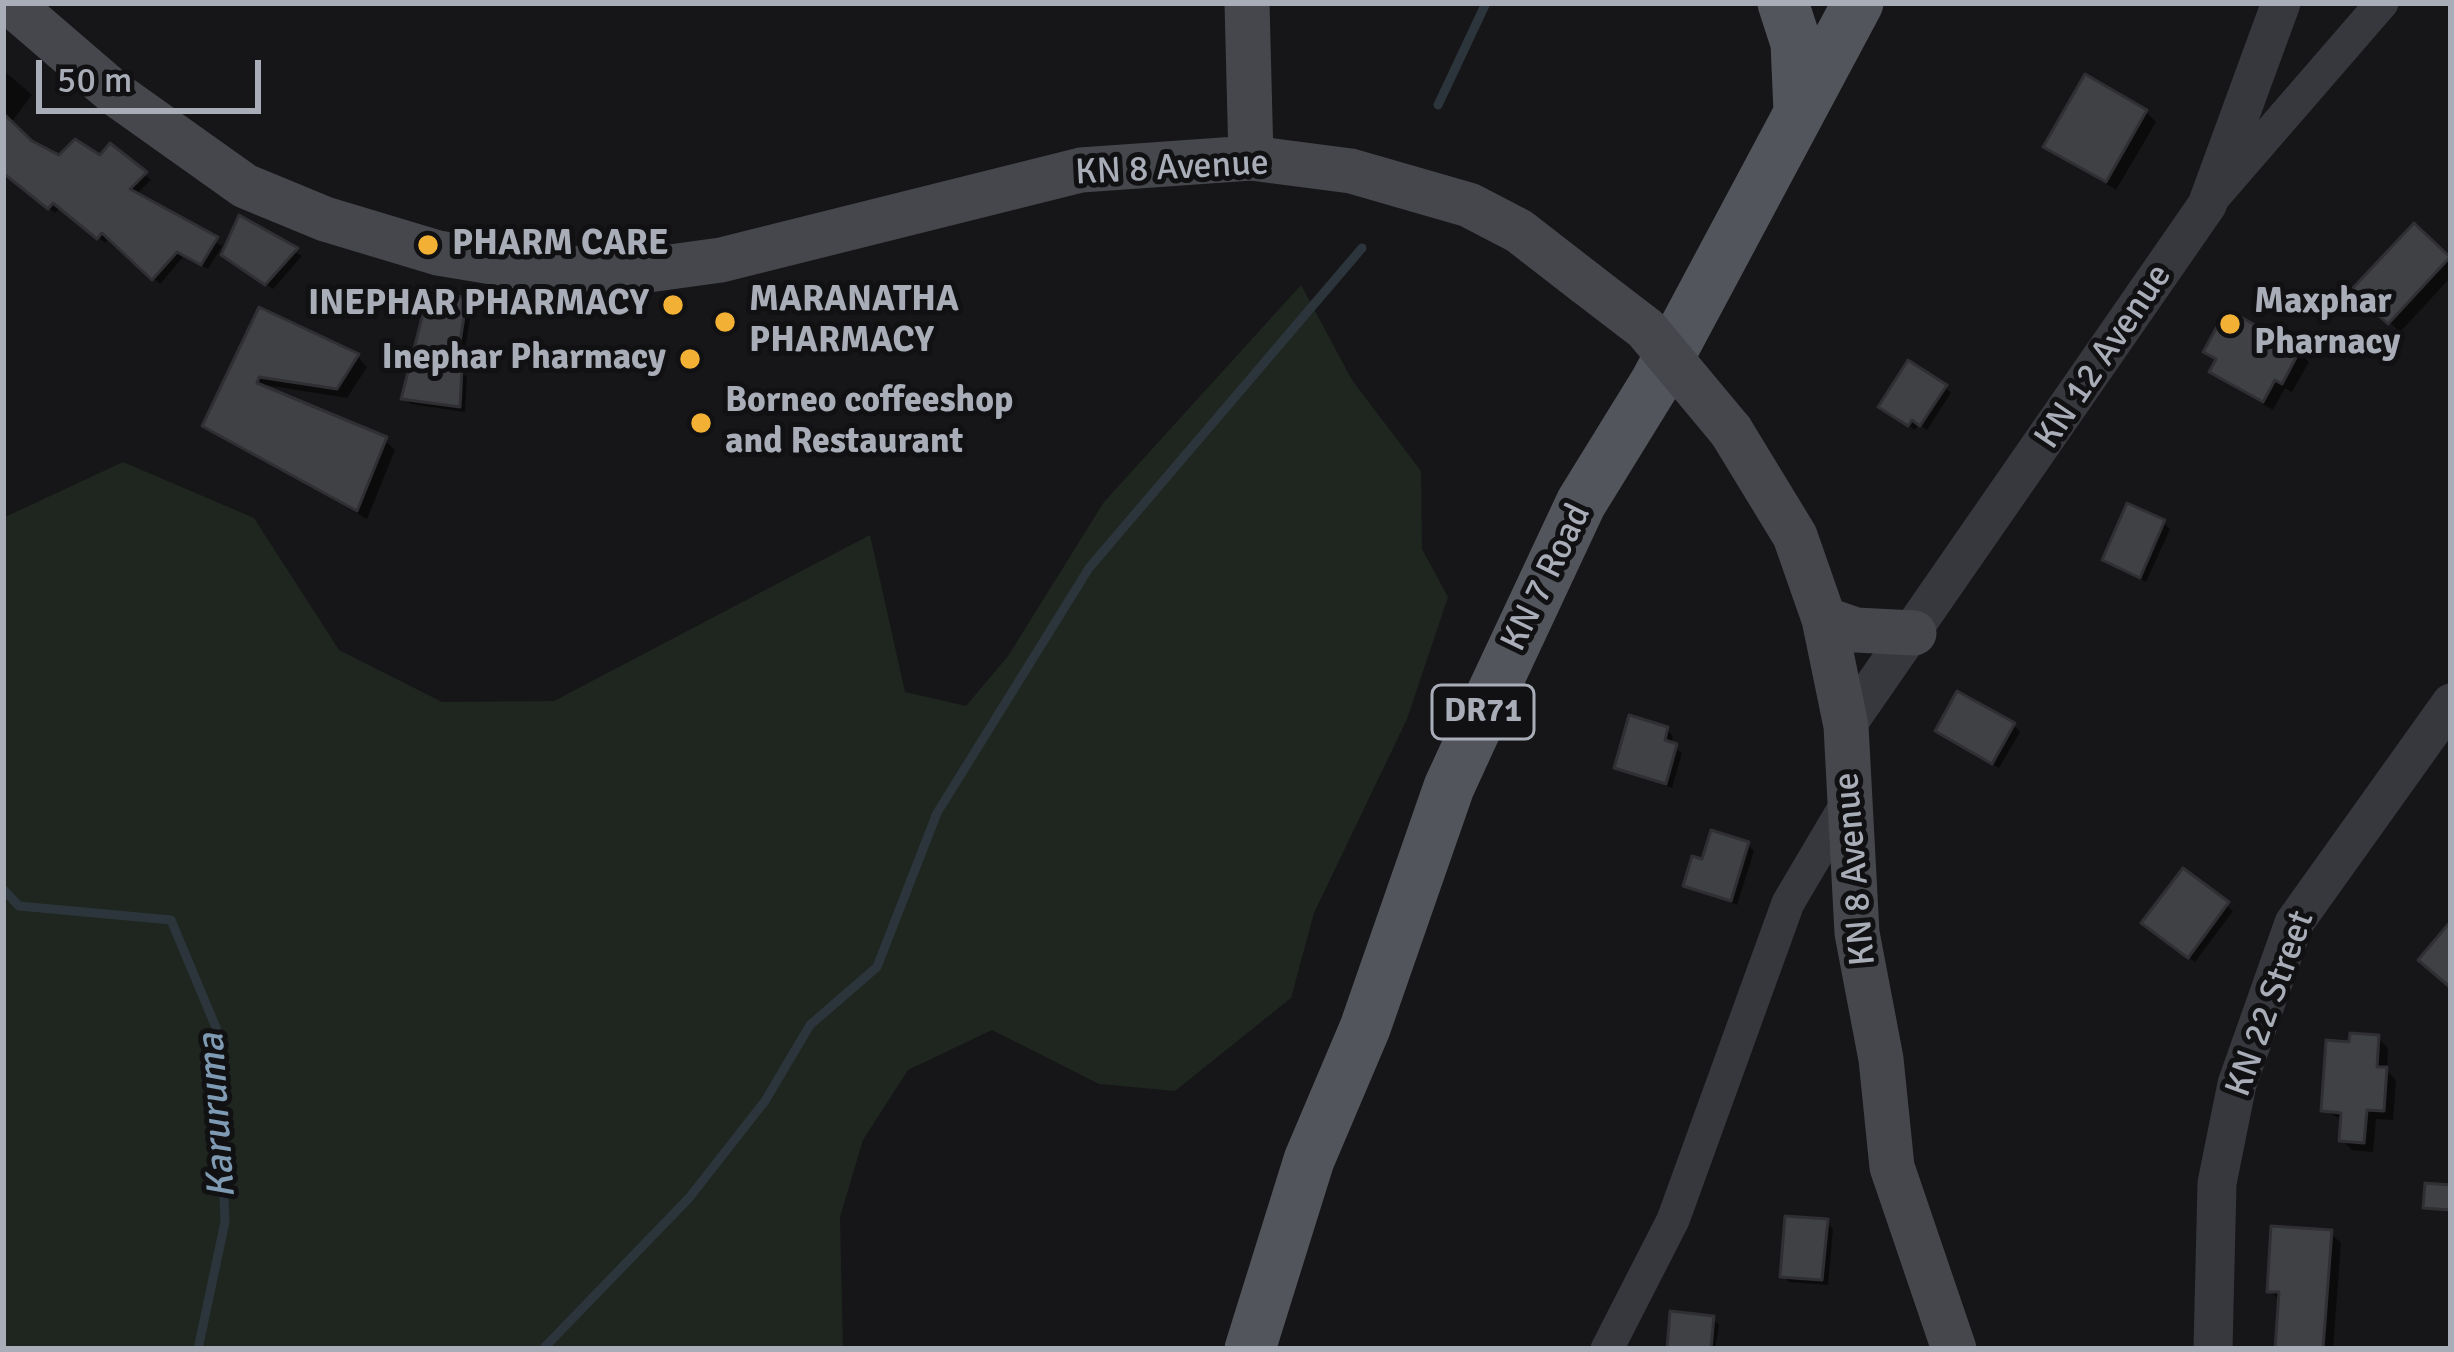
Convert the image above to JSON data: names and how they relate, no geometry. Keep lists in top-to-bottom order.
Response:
{
  "streets": {
    "main road": ["KN 8 Avenue", "KN 7 Road", "DR71"],
    "street": ["KN 12 Avenue", "KN 22 Street"]
  },
  "crossings": [
    ["KN 8 Avenue", "KN 12 Avenue"]
  ],
  "water": ["Karuruma"],
  "places": [
    "PHARM CARE",
    "INEPHAR PHARMACY",
    "MARANATHA PHARMACY",
    "Maxphar Pharnacy",
    "Inephar Pharmacy",
    "Borneo coffeeshop and Restaurant"
  ],
  "scale_bar": "50 m"
}
